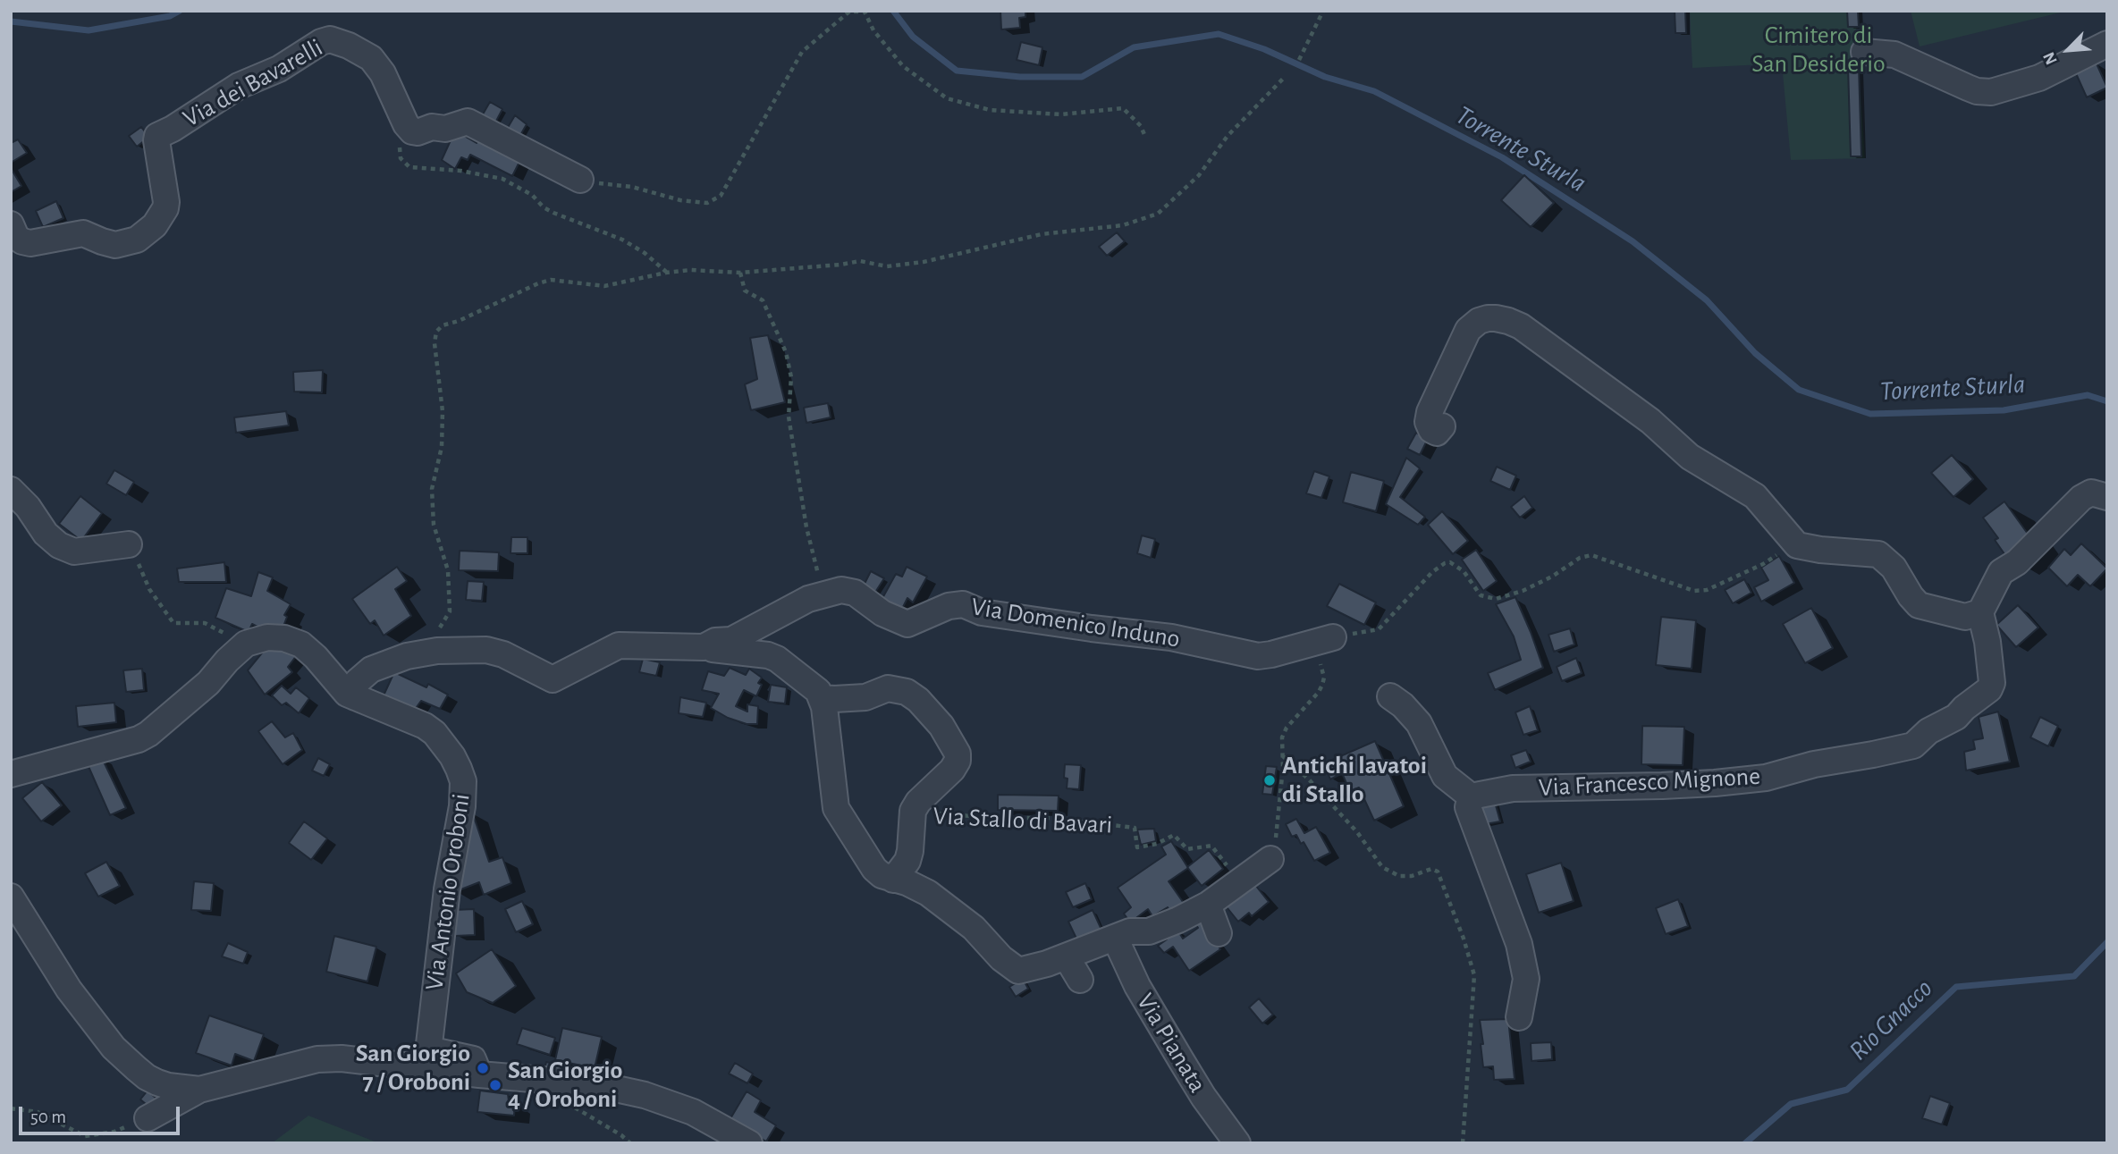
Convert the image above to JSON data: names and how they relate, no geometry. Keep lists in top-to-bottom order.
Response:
{
  "streets": {
    "street": [
      "Via dei Bavarelli",
      "Via Domenico Induno",
      "Via Francesco Mignone",
      "Via Antonio Oroboni",
      "Via Pianata"
    ],
    "path": ["Via Stallo di Bavari"]
  },
  "crossings": [
    ["Via Domenico Induno", "Via Antonio Oroboni"]
  ],
  "water": ["Torrente Sturla", "Rio Gnacco"],
  "parks": ["Cimitero di San Desiderio"],
  "places": ["Antichi lavatoi di Stallo", "San Giorgio 7 / Oroboni", "San Giorgio 4 / Oroboni"],
  "scale_bar": "50 m",
  "north": "bottom left"
}
